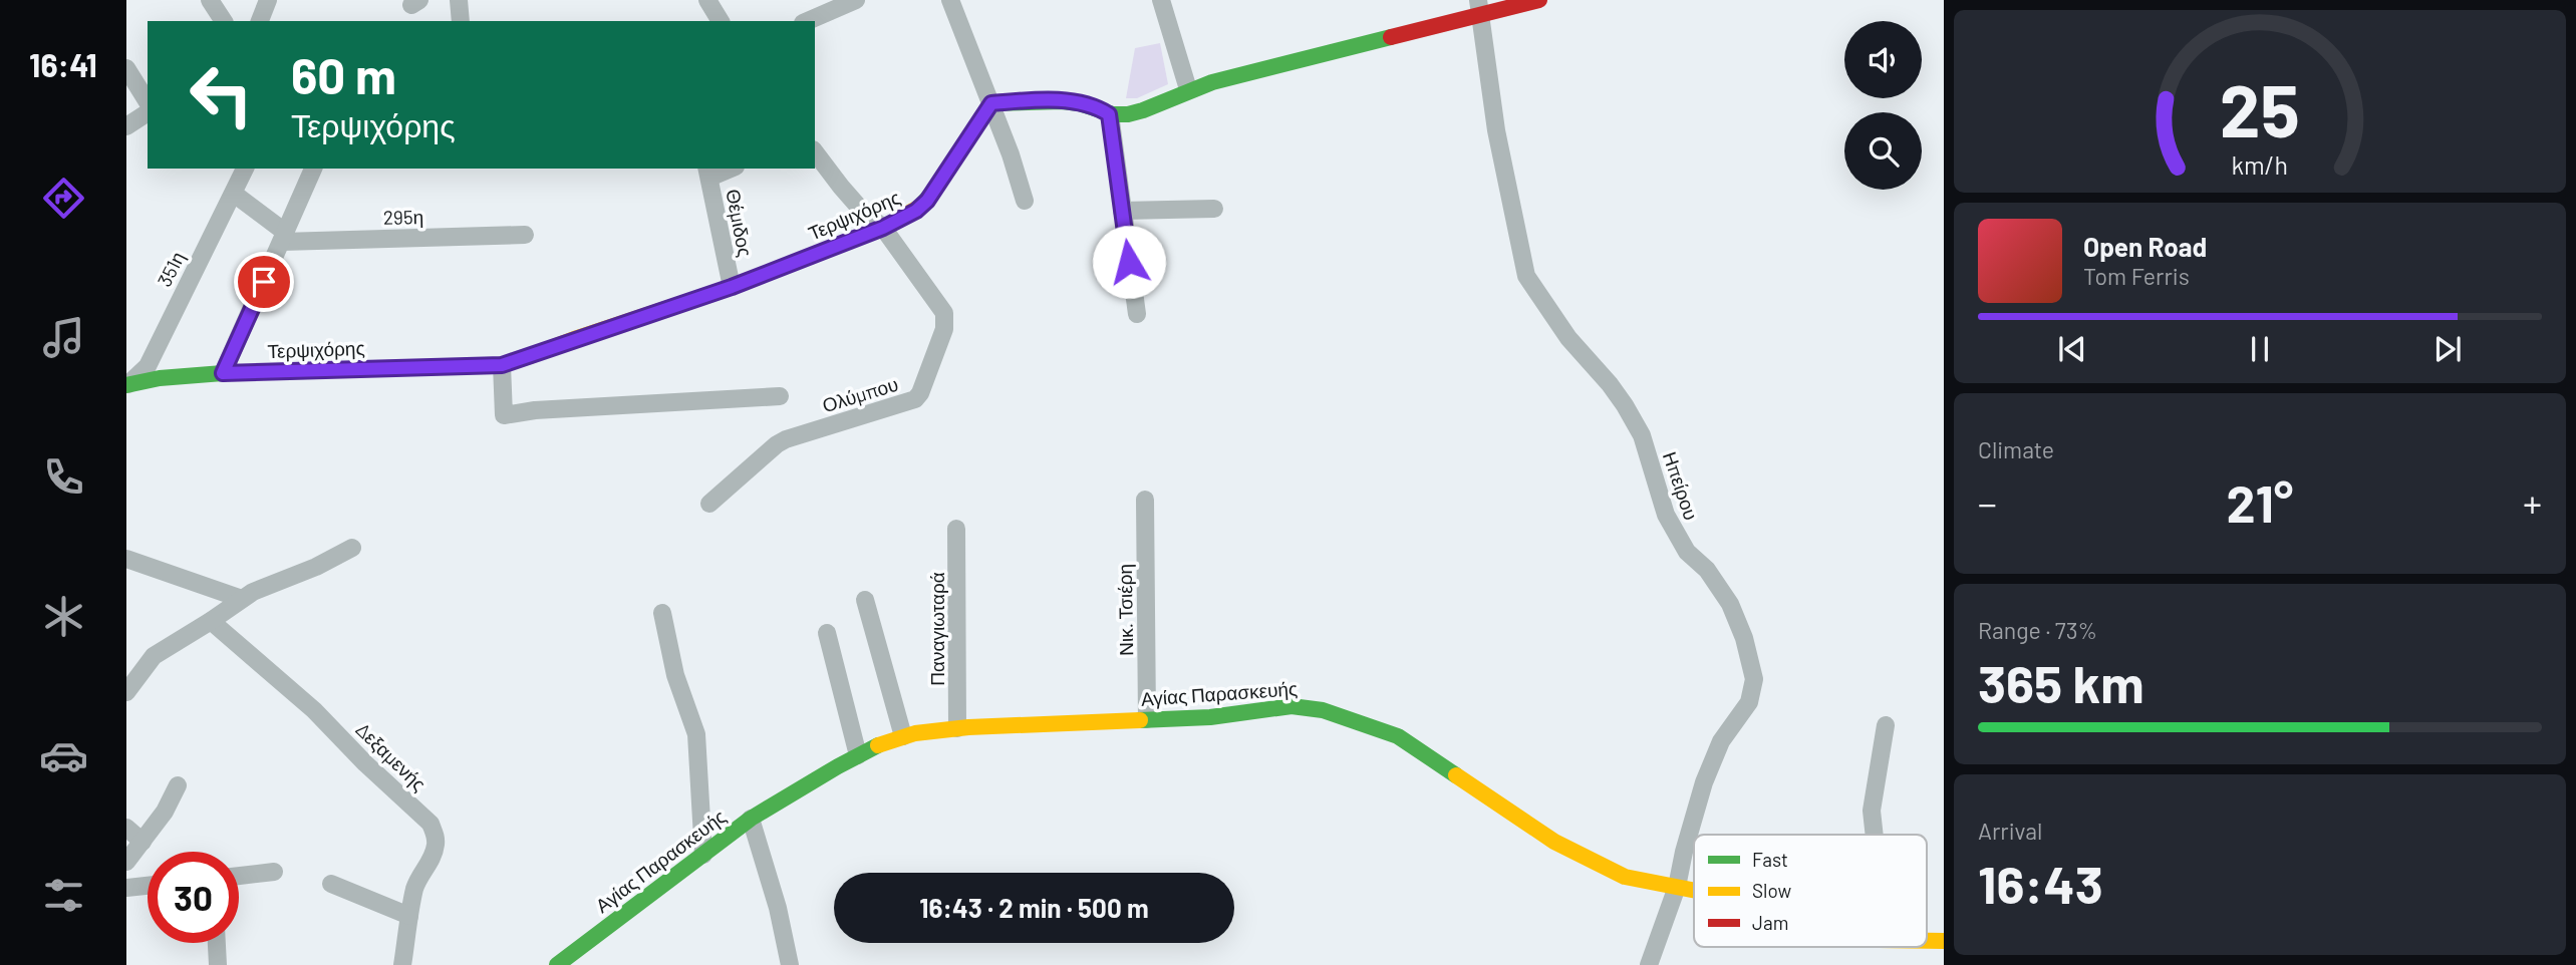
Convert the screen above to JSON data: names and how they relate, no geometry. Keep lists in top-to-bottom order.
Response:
{
  "streets": {
    "street": [
      "Τερψιχόρης",
      "295η",
      "Θέμιδος",
      "351η",
      "Ολύμπου",
      "Ηπείρου",
      "Νικ. Τσιέρη",
      "Παναγιωταρά",
      "Αγίας Παρασκευής",
      "Δεξαμενής"
    ]
  },
  "crossings": [
    ["Τερψιχόρης", "Θέμιδος"],
    ["Τερψιχόρης", "351η"],
    ["Τερψιχόρης", "Ολύμπου"],
    ["Ηπείρου", "Αγίας Παρασκευής"],
    ["Νικ. Τσιέρη", "Αγίας Παρασκευής"],
    ["Παναγιωταρά", "Αγίας Παρασκευής"]
  ],
  "legend": ["Fast", "Slow", "Jam"],
  "page": {
    "tabs": "16:41",
    "turn": ["60 m", "Τερψιχόρης"],
    "song": ["Open Road", "Tom Ferris"],
    "tile": [
      "Climate",
      ["Range · 73%", "365 km"],
      ["Arrival", "16:43"]
    ],
    "heat": ["−", "21°", "+"],
    "limit": "30",
    "trip": "16:43 · 2 min · 500 m",
    "gauge": ["25", "km/h"]
  }
}
